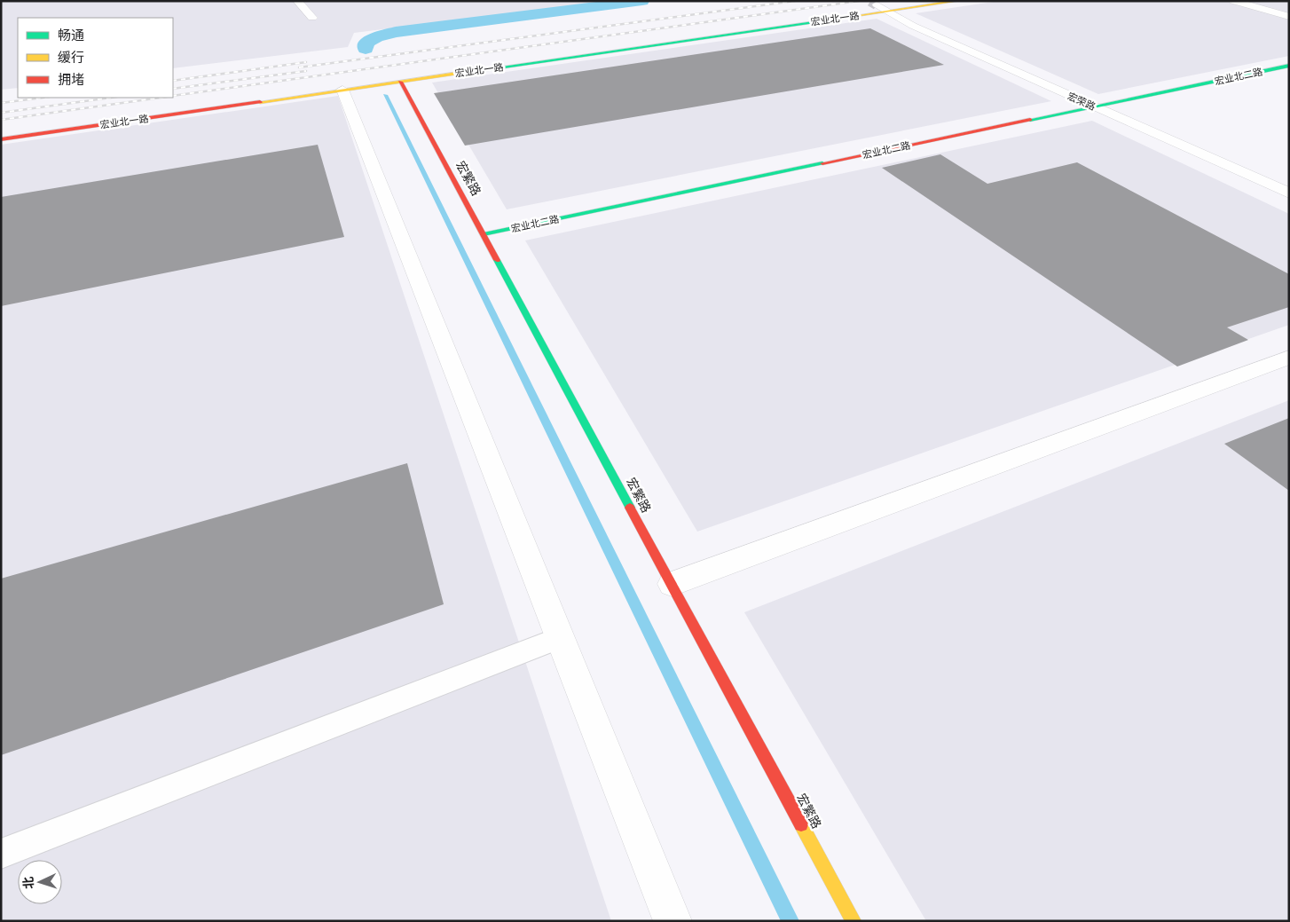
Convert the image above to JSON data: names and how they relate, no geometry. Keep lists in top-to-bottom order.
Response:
{
  "streets": {
    "street": [
      "宏业北一路",
      "宏业北二路",
      "宏荣路",
      "宏繁路"
    ]
  },
  "crossings": [
    ["宏业北一路", "宏荣路"],
    ["宏业北一路", "宏繁路"],
    ["宏业北二路", "宏荣路"],
    ["宏业北二路", "宏繁路"]
  ],
  "legend": ["畅通", "缓行", "拥堵"],
  "north": "left"
}
